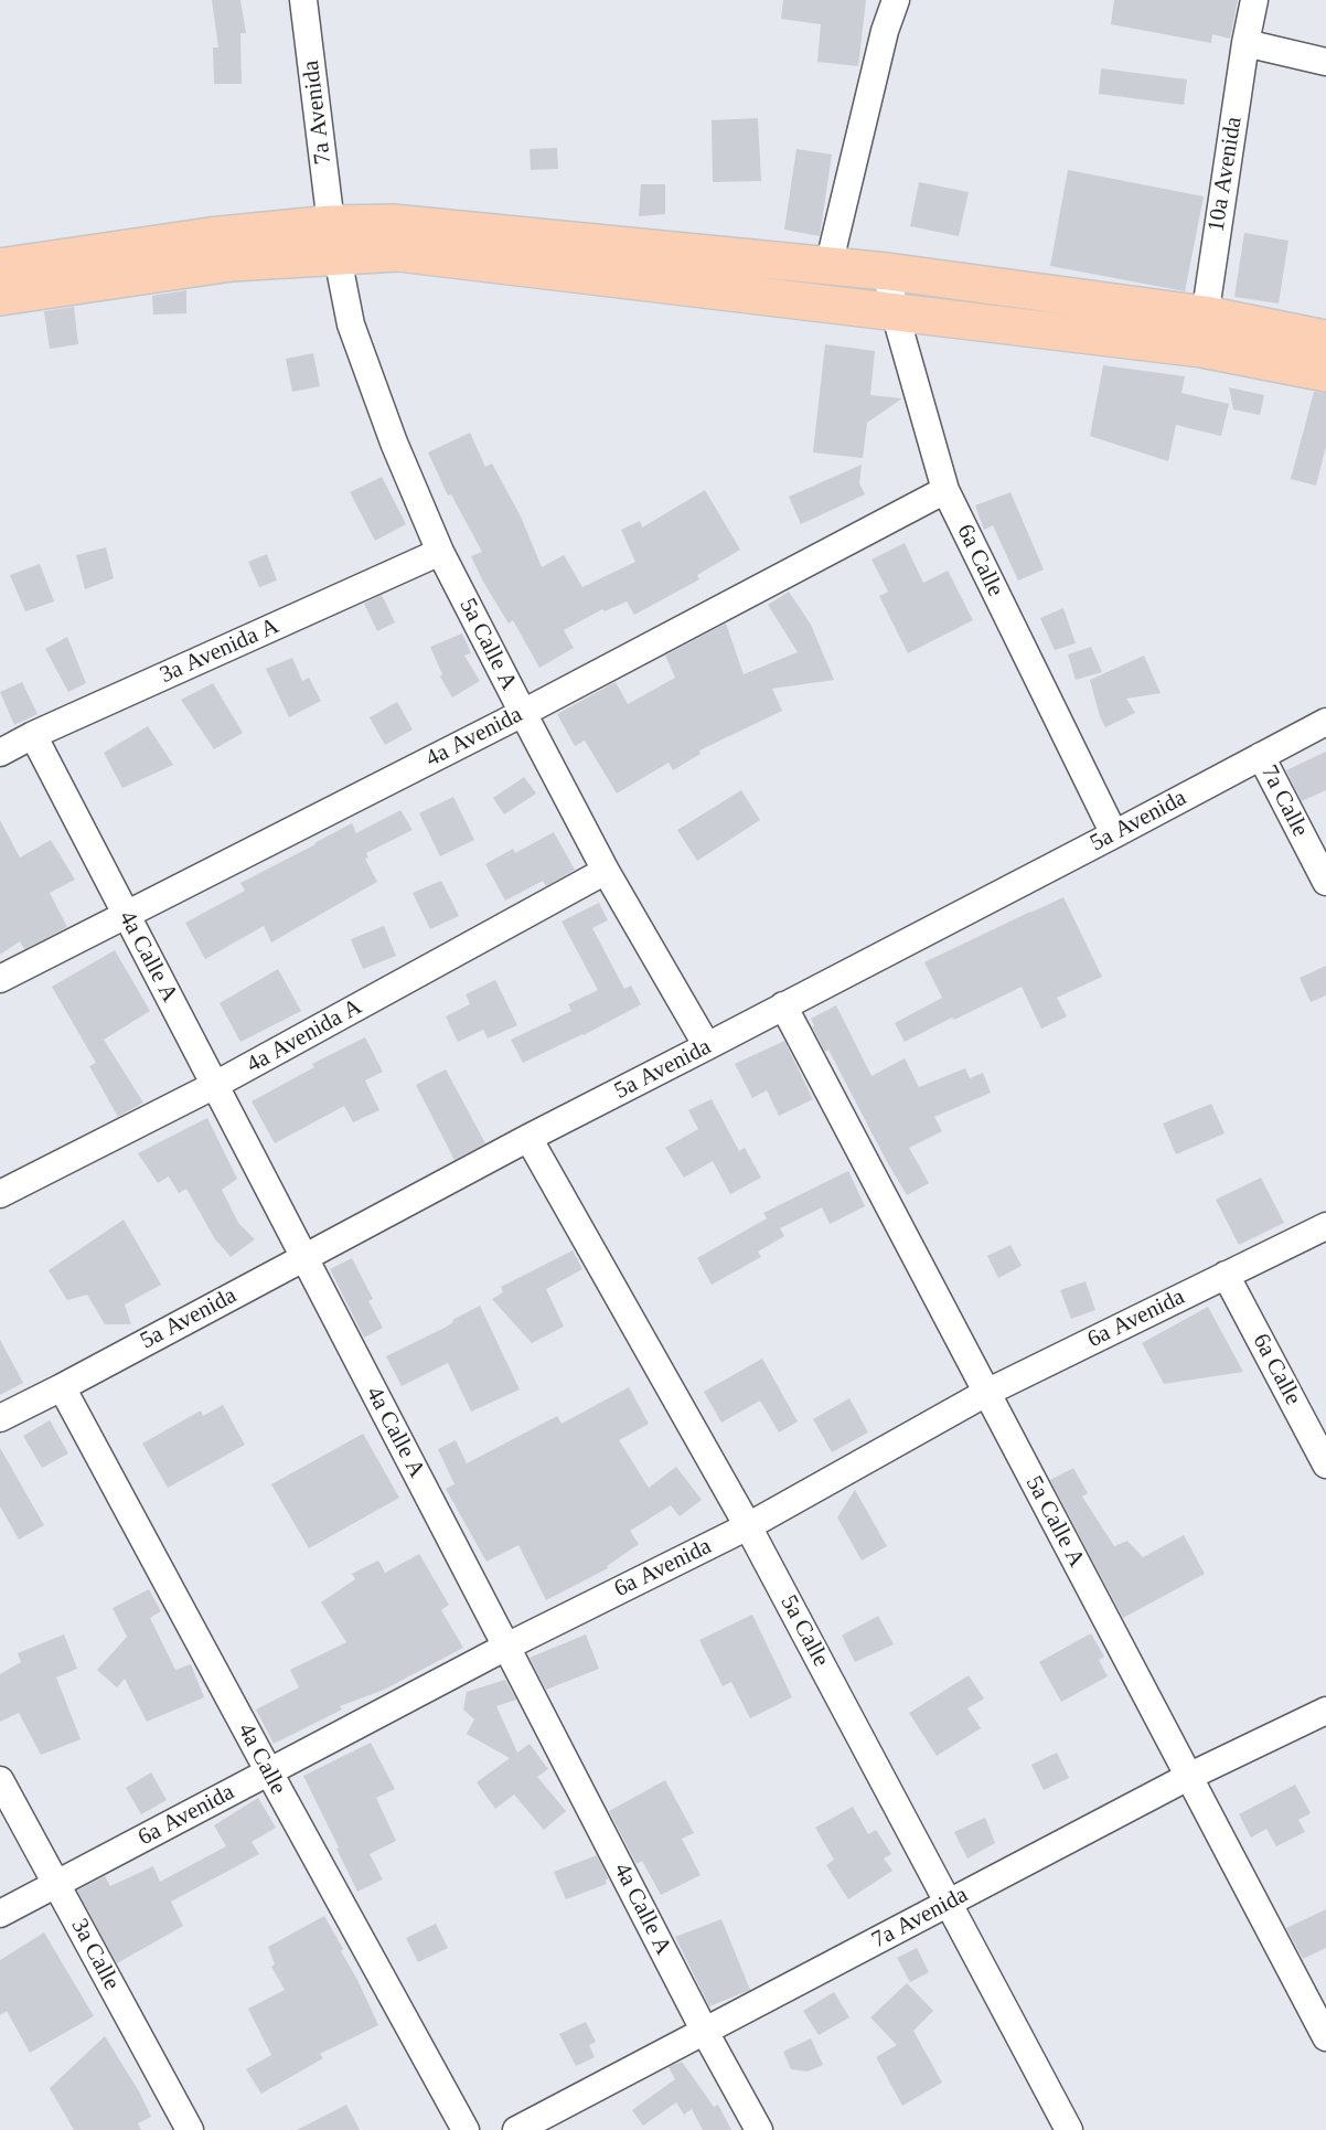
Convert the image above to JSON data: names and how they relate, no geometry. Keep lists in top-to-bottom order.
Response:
{
  "streets": {
    "street": [
      "7a Avenida",
      "10a Avenida",
      "6a Calle",
      "5a Calle A",
      "3a Avenida A",
      "4a Avenida",
      "7a Calle",
      "5a Avenida",
      "4a Calle A",
      "4a Avenida A",
      "6a Avenida",
      "5a Calle",
      "4a Calle",
      "3a Calle"
    ]
  },
  "crossings": [
    ["7a Avenida", "5a Calle A"],
    ["7a Avenida", "4a Calle A"],
    ["7a Avenida", "5a Calle"],
    ["6a Calle", "4a Avenida"],
    ["6a Calle", "5a Avenida"],
    ["6a Calle", "6a Avenida"],
    ["5a Calle A", "3a Avenida A"],
    ["5a Calle A", "4a Avenida"],
    ["5a Calle A", "5a Avenida"],
    ["5a Calle A", "4a Avenida A"],
    ["5a Calle A", "6a Avenida"],
    ["3a Avenida A", "4a Calle A"],
    ["4a Avenida", "4a Calle A"],
    ["7a Calle", "5a Avenida"],
    ["5a Avenida", "4a Calle A"],
    ["5a Avenida", "5a Calle"],
    ["5a Avenida", "4a Calle"],
    ["4a Calle A", "4a Avenida A"],
    ["4a Calle A", "6a Avenida"],
    ["6a Avenida", "5a Calle"],
    ["6a Avenida", "4a Calle"],
    ["6a Avenida", "3a Calle"]
  ]
}
